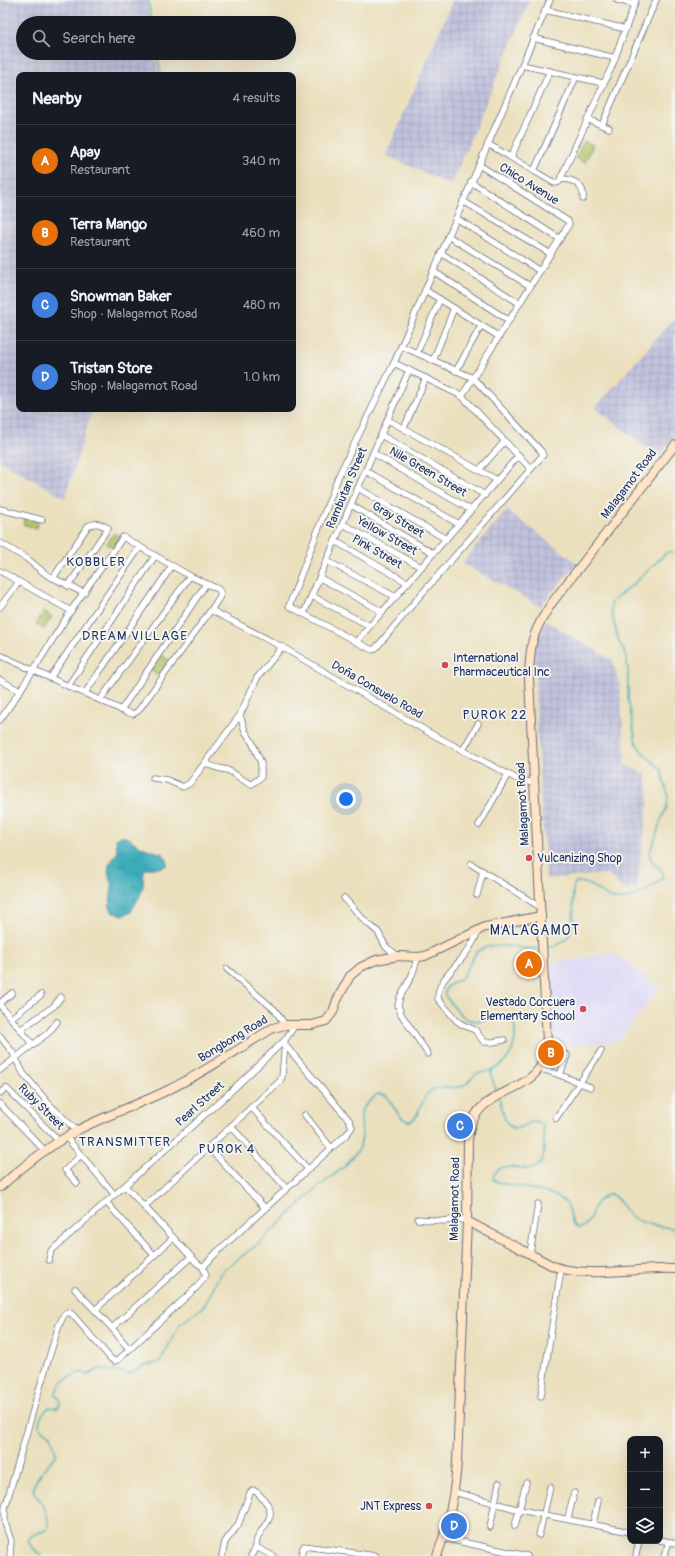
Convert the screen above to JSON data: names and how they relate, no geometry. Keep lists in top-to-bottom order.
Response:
{
  "streets": {
    "street": [
      "Chico Avenue",
      "Nile Green Street",
      "Malagamot Road",
      "Rambutan Street",
      "Gray Street",
      "Yellow Street",
      "Pink Street",
      "Doña Consuelo Road",
      "Bongbong Road",
      "Pearl Street",
      "Ruby Street"
    ]
  },
  "crossings": [
    ["Nile Green Street", "Rambutan Street"],
    ["Malagamot Road", "Doña Consuelo Road"],
    ["Malagamot Road", "Bongbong Road"],
    ["Rambutan Street", "Gray Street"],
    ["Rambutan Street", "Yellow Street"],
    ["Rambutan Street", "Pink Street"],
    ["Bongbong Road", "Pearl Street"],
    ["Bongbong Road", "Ruby Street"],
    ["Pearl Street", "Ruby Street"]
  ],
  "districts": [
    "KOBBLER",
    "DREAM VILLAGE",
    "PUROK 22",
    "MALAGAMOT",
    "TRANSMITTER",
    "PUROK 4"
  ],
  "places": [
    "International Pharmaceutical Inc",
    "Vulcanizing Shop",
    "Vestado Corcuera Elementary School",
    "JNT Express"
  ],
  "page": {
    "search": "Search here",
    "heading": ["Nearby", "4 results"],
    "list": [
      {
        "mark": "A",
        "name": "Apay",
        "note": "Restaurant",
        "value": "340 m"
      },
      {
        "mark": "B",
        "name": "Terra Mango",
        "note": "Restaurant",
        "value": "460 m"
      },
      {
        "mark": "C",
        "name": "Snowman Baker",
        "note": "Shop · Malagamot Road",
        "value": "480 m"
      },
      {
        "mark": "D",
        "name": "Tristan Store",
        "note": "Shop · Malagamot Road",
        "value": "1.0 km"
      }
    ],
    "pins": [
      "A",
      "B",
      "C",
      "D"
    ],
    "map_buttons": ["+", "−"]
  }
}
